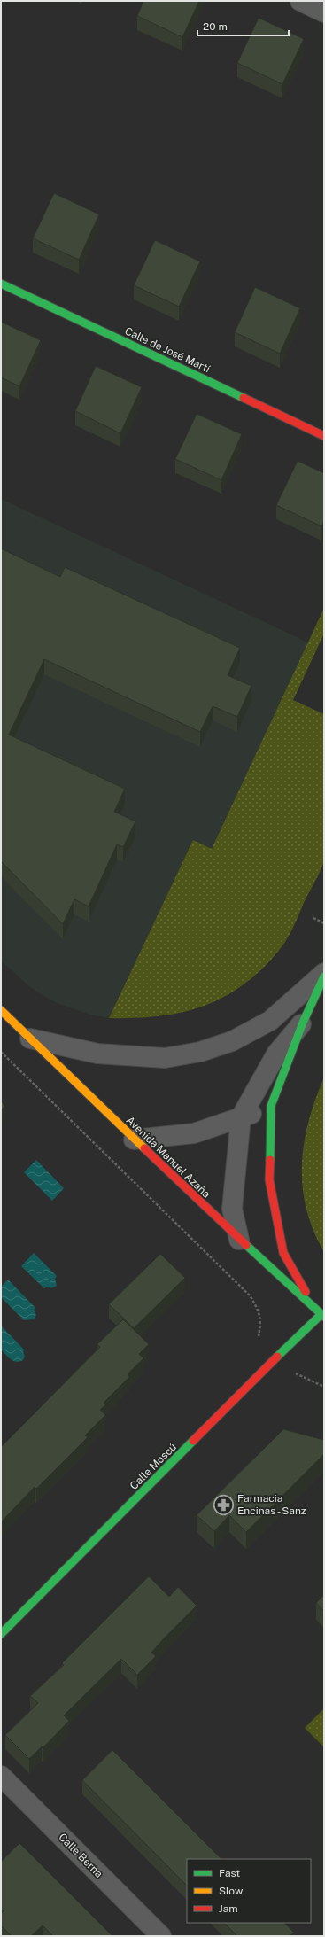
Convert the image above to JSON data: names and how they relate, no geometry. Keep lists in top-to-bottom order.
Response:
{
  "streets": {
    "street": [
      "Calle de José Martí",
      "Avenida Manuel Azaña",
      "Calle Moscú",
      "Calle Berna"
    ]
  },
  "crossings": [
    ["Avenida Manuel Azaña", "Calle Moscú"]
  ],
  "places": {
    "pharmacy": ["Farmacia Encinas - Sanz"]
  },
  "legend": ["Fast", "Slow", "Jam"],
  "scale_bar": "20 m"
}
